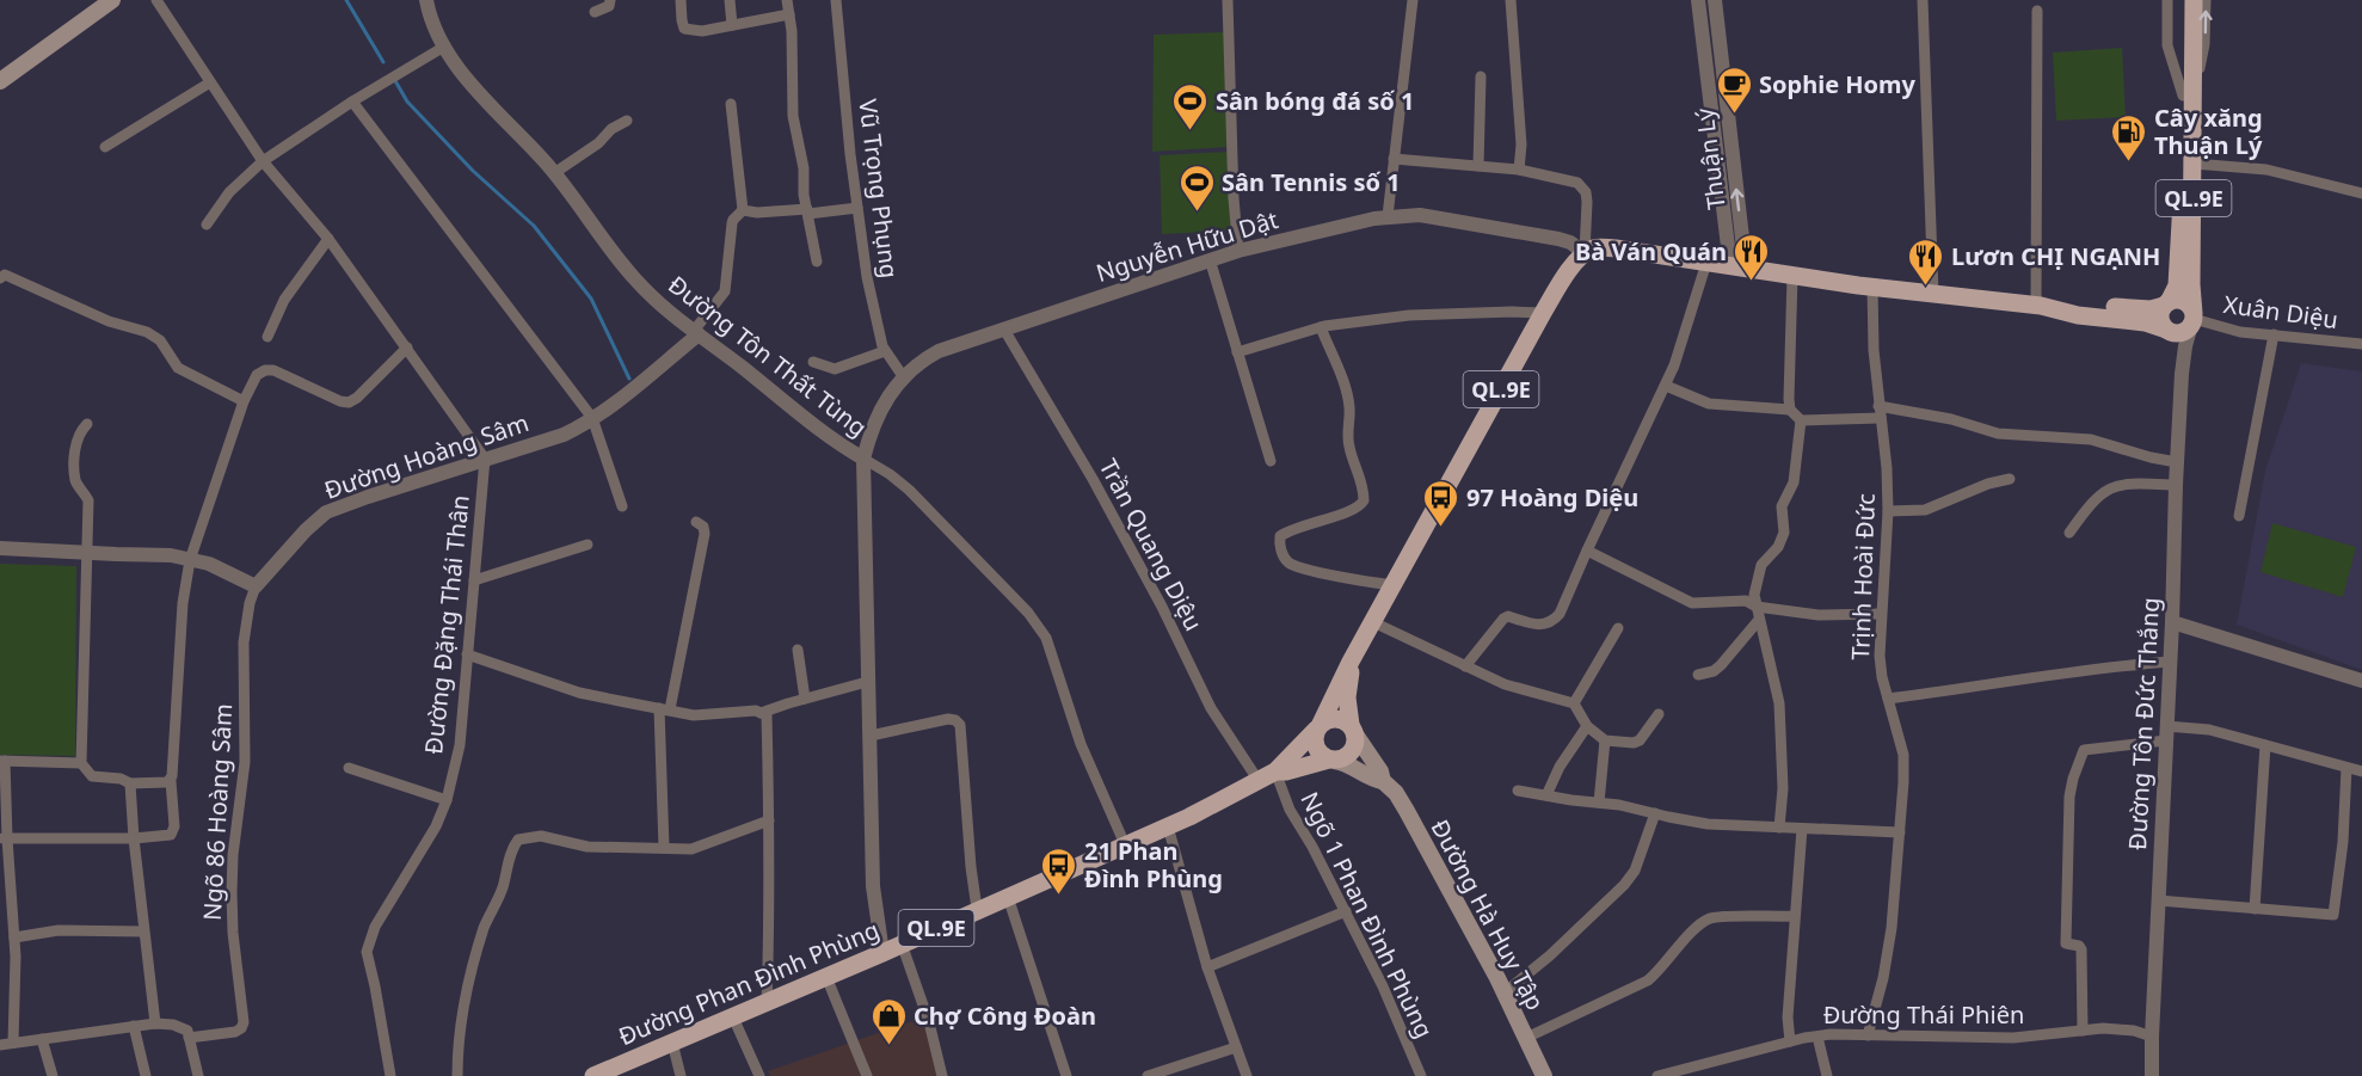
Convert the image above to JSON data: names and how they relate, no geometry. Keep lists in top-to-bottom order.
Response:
{
  "streets": {
    "main road": ["QL.9E", "Đường Hà Huy Tập", "Đường Phan Đình Phùng"],
    "street": [
      "Thuận Lý",
      "Vũ Trọng Phụng",
      "Nguyễn Hữu Dật",
      "Xuân Diệu",
      "Đường Tôn Thất Tùng",
      "Đường Hoàng Sâm",
      "Trần Quang Diệu",
      "Trịnh Hoài Đức",
      "Đường Đặng Thái Thân",
      "Đường Tôn Đức Thắng",
      "Ngõ 86 Hoàng Sâm",
      "Ngõ 1 Phan Đình Phùng",
      "Đường Thái Phiên"
    ]
  },
  "crossings": [
    ["Vũ Trọng Phụng", "Nguyễn Hữu Dật"],
    ["QL.9E", "Nguyễn Hữu Dật"],
    ["QL.9E", "Xuân Diệu"],
    ["QL.9E", "Đường Hà Huy Tập"],
    ["QL.9E", "Đường Phan Đình Phùng"],
    ["Nguyễn Hữu Dật", "Đường Tôn Thất Tùng"],
    ["Nguyễn Hữu Dật", "Trần Quang Diệu"],
    ["Đường Tôn Thất Tùng", "Đường Hoàng Sâm"],
    ["Đường Tôn Thất Tùng", "Đường Phan Đình Phùng"],
    ["Đường Hoàng Sâm", "Đường Đặng Thái Thân"],
    ["Đường Hoàng Sâm", "Ngõ 86 Hoàng Sâm"],
    ["Trần Quang Diệu", "Ngõ 1 Phan Đình Phùng"],
    ["Trần Quang Diệu", "Đường Phan Đình Phùng"],
    ["Trịnh Hoài Đức", "Đường Thái Phiên"],
    ["Đường Tôn Đức Thắng", "Đường Thái Phiên"],
    ["Ngõ 1 Phan Đình Phùng", "Đường Phan Đình Phùng"],
    ["Đường Hà Huy Tập", "Đường Phan Đình Phùng"]
  ],
  "places": {
    "cafe": ["Sophie Homy"],
    "sports": ["Sân bóng đá số 1", "Sân Tennis số 1"],
    "fuel station": ["Cây xăng Thuận Lý"],
    "restaurant": ["Bà Ván Quán", "Lươn CHỊ NGẠNH"],
    "bus stop": ["97 Hoàng Diệu", "21 Phan Đình Phùng"],
    "shop": ["Chợ Công Đoàn"]
  }
}
